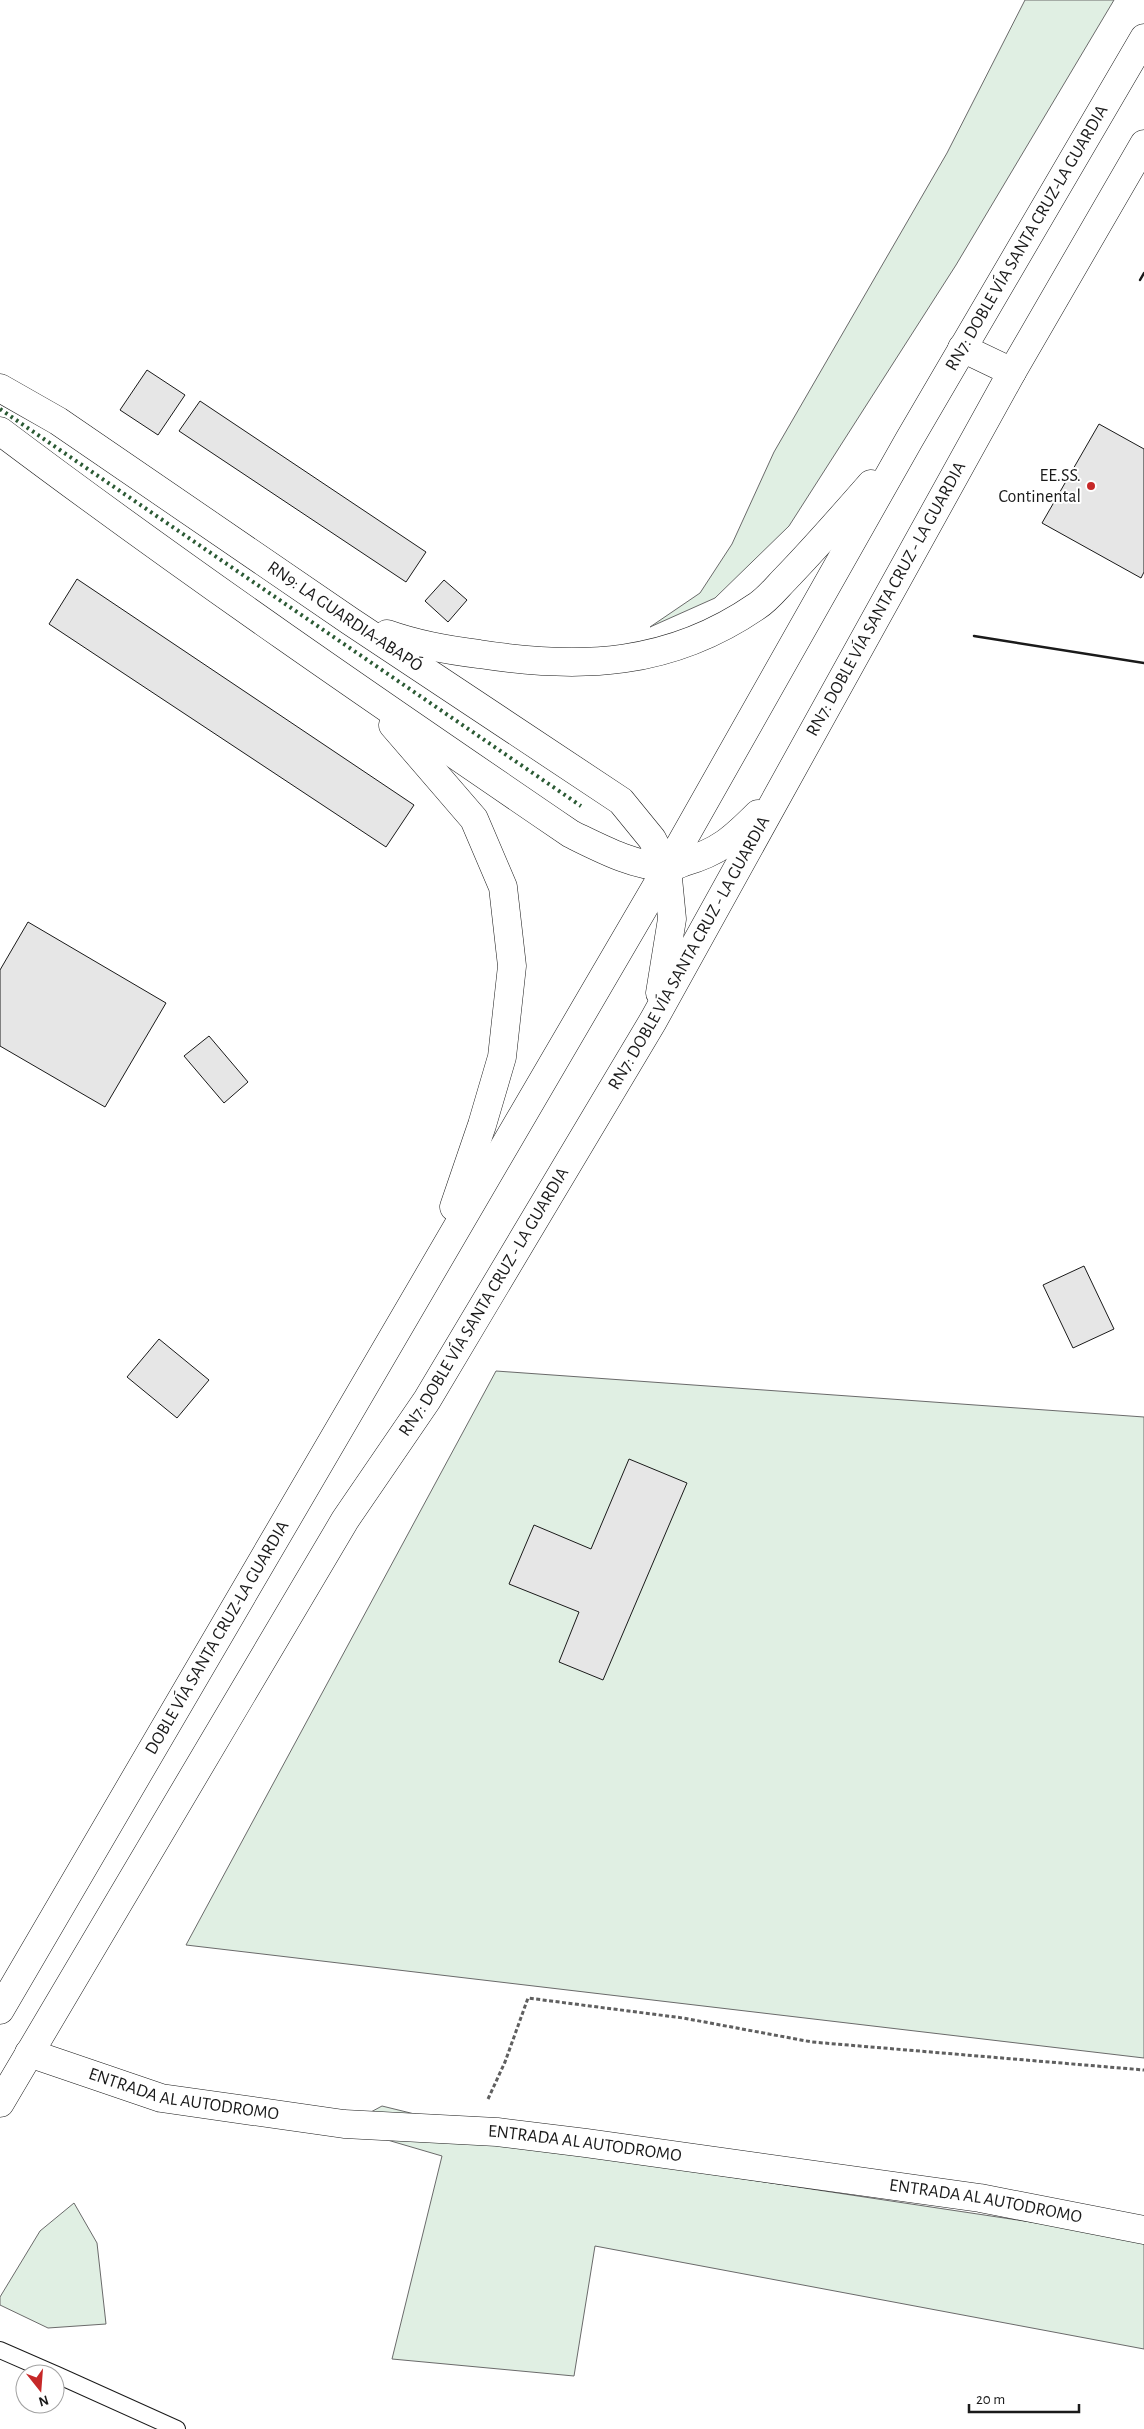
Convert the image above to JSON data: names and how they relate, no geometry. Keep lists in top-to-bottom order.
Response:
{
  "streets": {
    "main road": [
      "RN7: DOBLE VÍA SANTA CRUZ-LA GUARDIA",
      "RN7: DOBLE VÍA SANTA CRUZ - LA GUARDIA",
      "RN9: LA GUARDIA-ABAPÓ",
      "DOBLE VÍA SANTA CRUZ-LA GUARDIA",
      "ENTRADA AL AUTODROMO"
    ]
  },
  "crossings": [
    ["RN7: DOBLE VÍA SANTA CRUZ - LA GUARDIA", "RN9: LA GUARDIA-ABAPÓ"],
    ["RN7: DOBLE VÍA SANTA CRUZ - LA GUARDIA", "ENTRADA AL AUTODROMO"]
  ],
  "places": ["EE.SS. Continental"],
  "scale_bar": "20 m",
  "north": "bottom"
}
